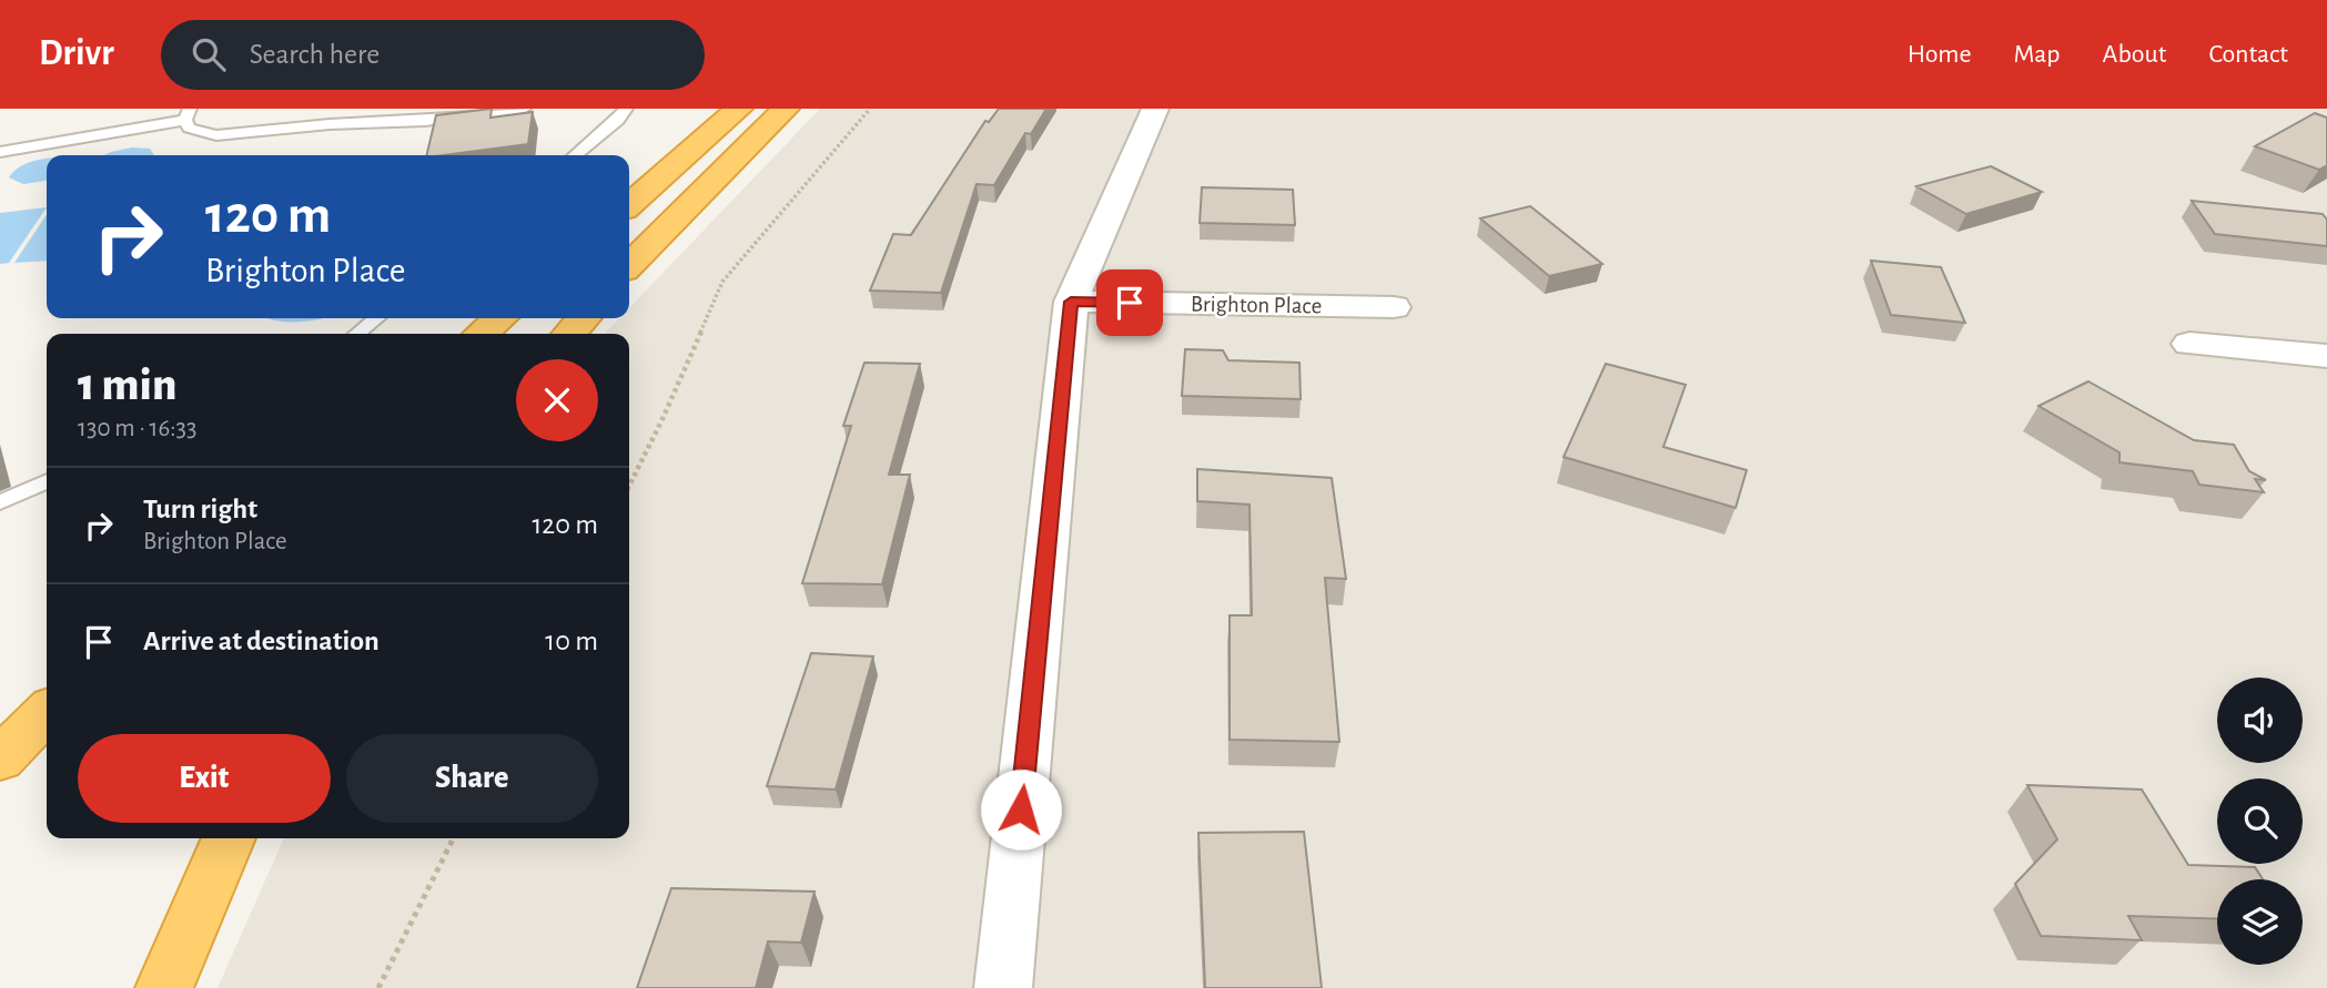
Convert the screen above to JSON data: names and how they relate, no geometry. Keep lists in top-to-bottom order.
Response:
{
  "streets": {
    "street": ["Brighton Place"]
  },
  "page": {
    "header": "Drivr",
    "search": "Search here",
    "nav": [
      "Home",
      "Map",
      "About",
      "Contact"
    ],
    "turn": ["120 m", "Brighton Place"],
    "heading": ["1 min", "130 m · 16:33"],
    "list": [
      {
        "name": "Turn right",
        "note": "Brighton Place",
        "value": "120 m"
      },
      {
        "name": "Arrive at destination",
        "value": "10 m"
      }
    ],
    "buttons": ["Exit", "Share"]
  }
}
